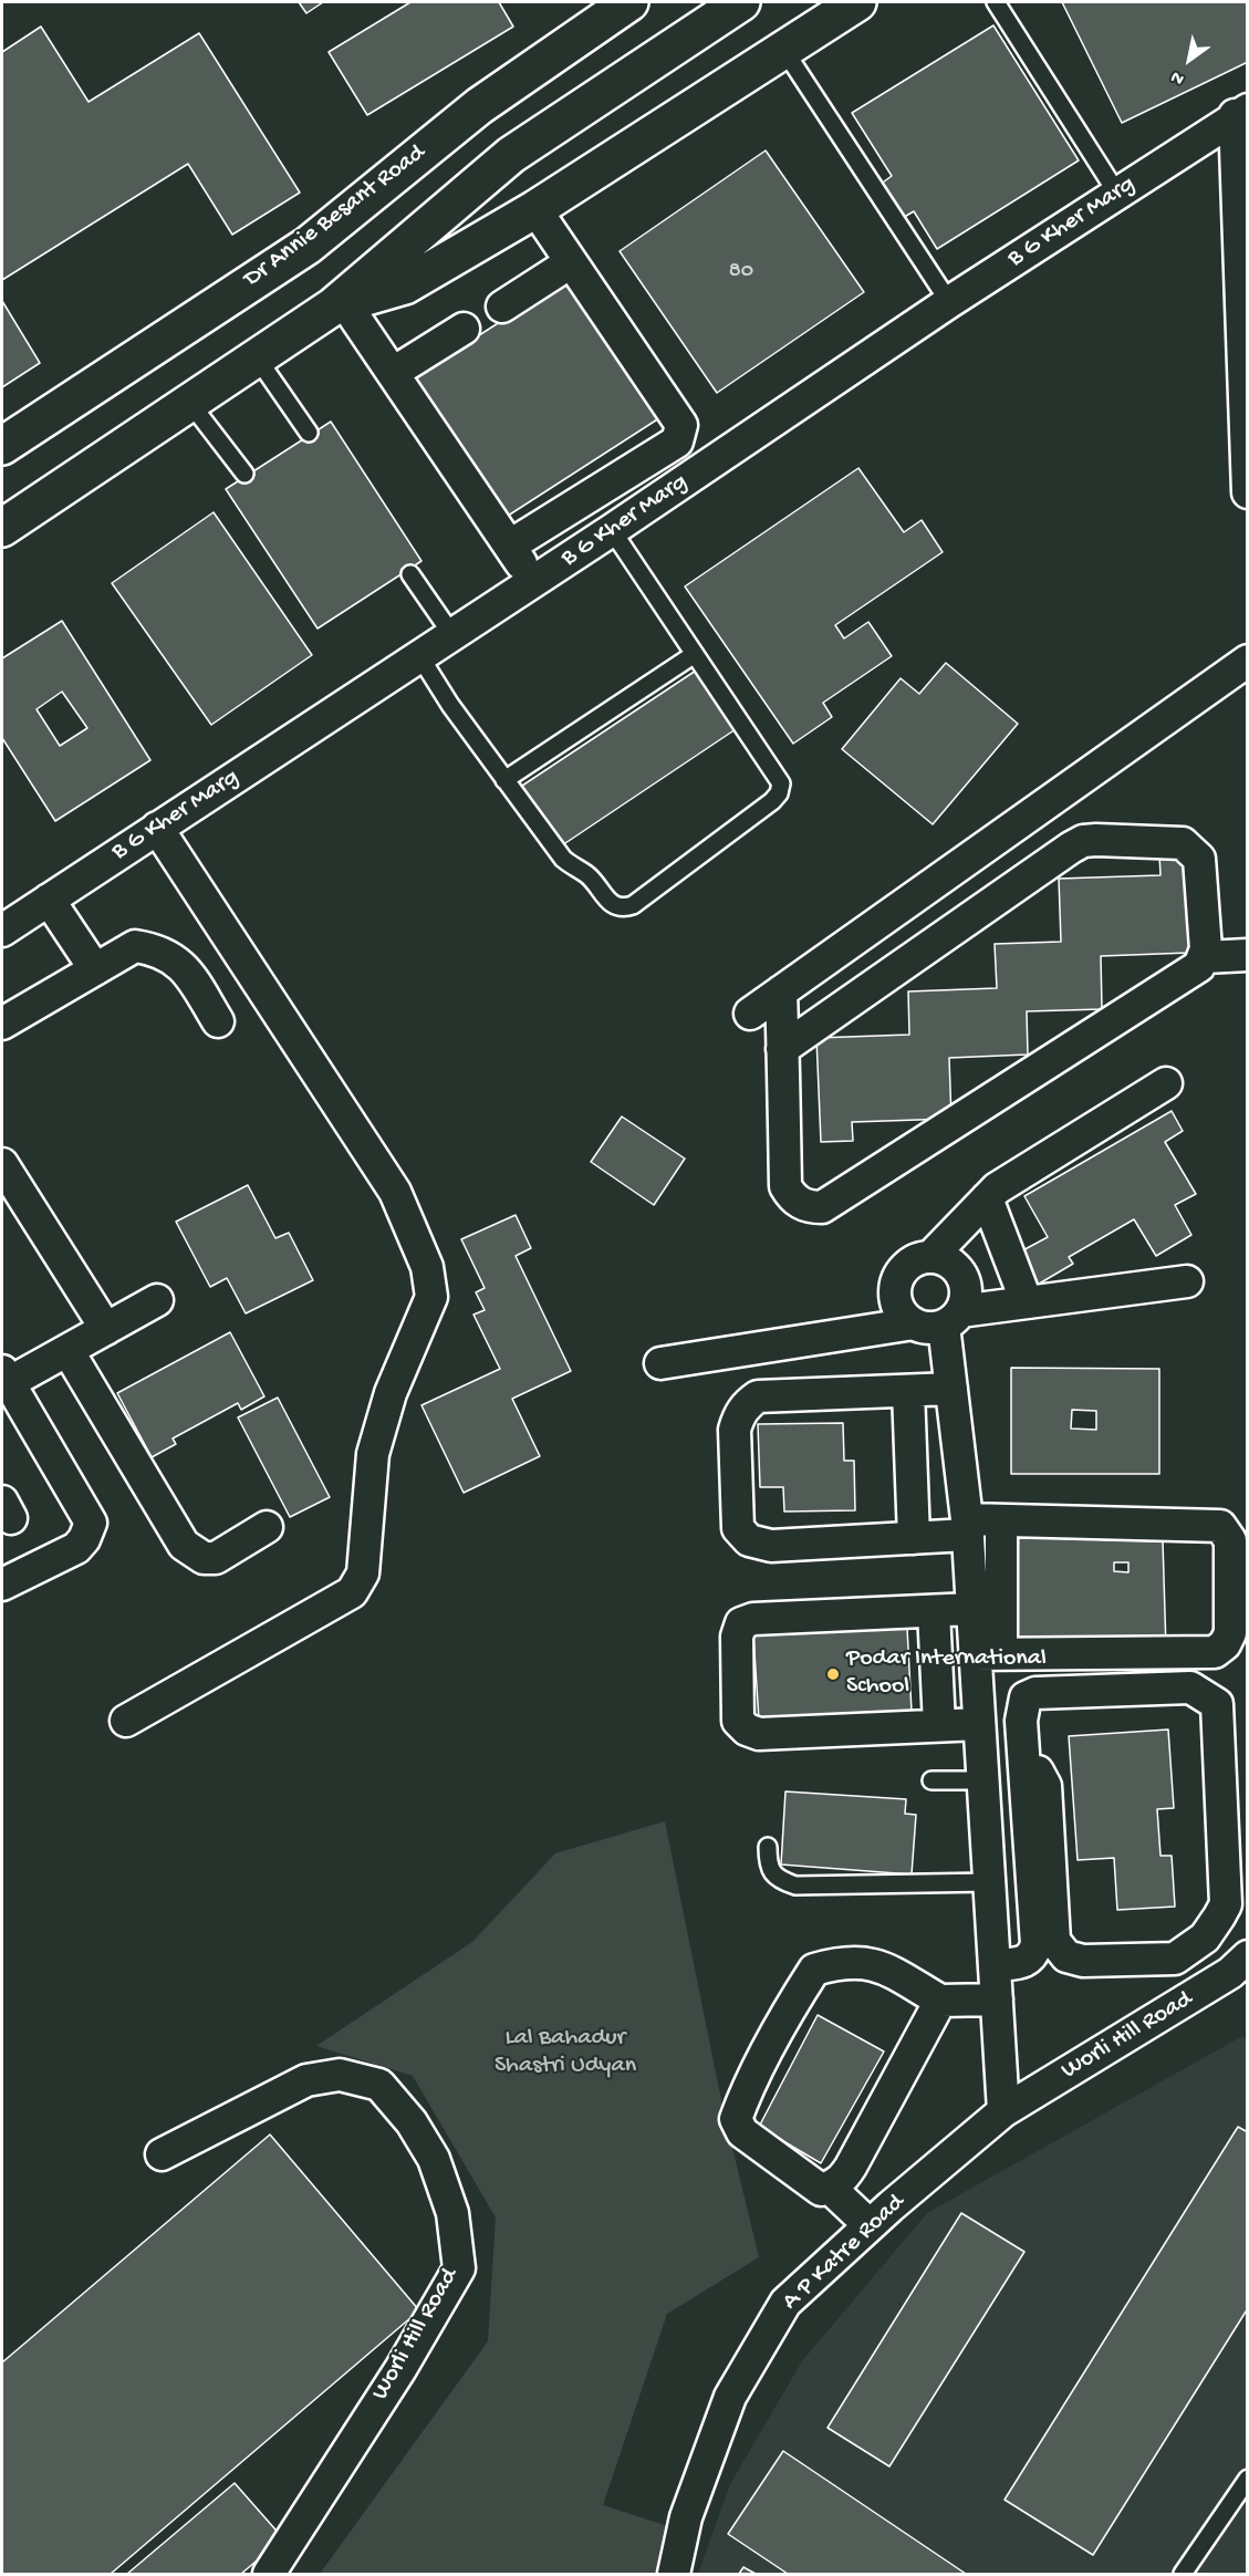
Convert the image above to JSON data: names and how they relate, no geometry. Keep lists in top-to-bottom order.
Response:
{
  "streets": {
    "main road": ["Dr Annie Besant Road"],
    "street": ["B G Kher Marg", "Worli Hill Road", "A P Katre Road"]
  },
  "crossings": [
    ["Worli Hill Road", "A P Katre Road"]
  ],
  "parks": ["Lal Bahadur Shastri Udyan"],
  "places": ["Podar International School"],
  "house_numbers": ["80"],
  "north": "bottom left"
}
